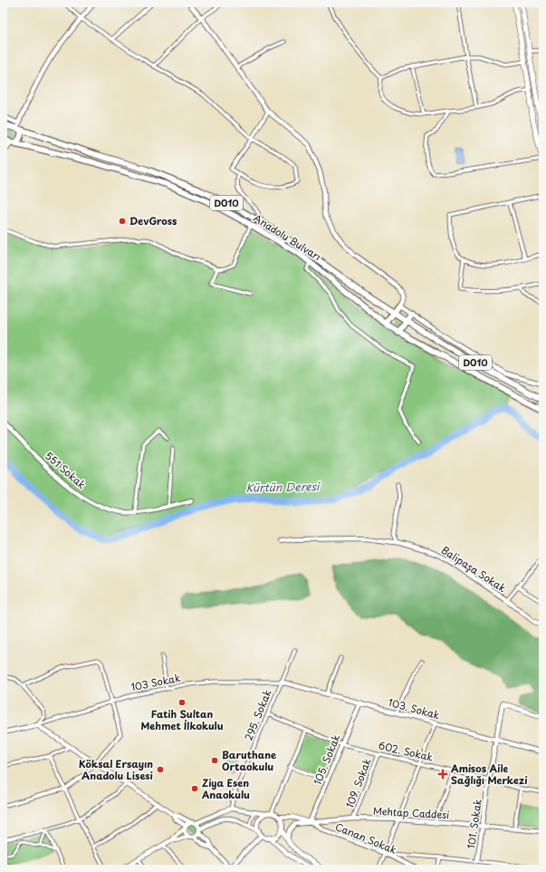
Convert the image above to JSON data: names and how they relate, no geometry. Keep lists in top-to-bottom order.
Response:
{
  "streets": {
    "highway": ["D010", "Anadolu Bulvarı"],
    "street": [
      "551 Sokak",
      "Balipaşa Sokak",
      "103 Sokak",
      "103. Sokak",
      "295. Sokak",
      "602. Sokak",
      "105. Sokak",
      "109. Sokak",
      "Mehtap Caddesi",
      "101. Sokak",
      "Canan Sokak"
    ]
  },
  "crossings": [
    ["D010", "Anadolu Bulvarı"],
    ["103 Sokak", "103. Sokak"],
    ["103 Sokak", "295. Sokak"],
    ["103. Sokak", "295. Sokak"],
    ["103. Sokak", "105. Sokak"],
    ["103. Sokak", "101. Sokak"],
    ["295. Sokak", "602. Sokak"],
    ["602. Sokak", "105. Sokak"],
    ["602. Sokak", "109. Sokak"],
    ["602. Sokak", "101. Sokak"],
    ["105. Sokak", "Mehtap Caddesi"],
    ["105. Sokak", "Canan Sokak"],
    ["109. Sokak", "Mehtap Caddesi"],
    ["Mehtap Caddesi", "101. Sokak"],
    ["Mehtap Caddesi", "Canan Sokak"]
  ],
  "water": ["Kürtün Deresi"],
  "places": {
    "other": [
      "DevGross",
      "Fatih Sultan Mehmet İlkokulu",
      "Baruthane Ortaokulu",
      "Köksal Ersayın Anadolu Lisesi",
      "Ziya Esen Anaokulu"
    ],
    "health": ["Amisos Aile Sağlığı Merkezi"]
  }
}
